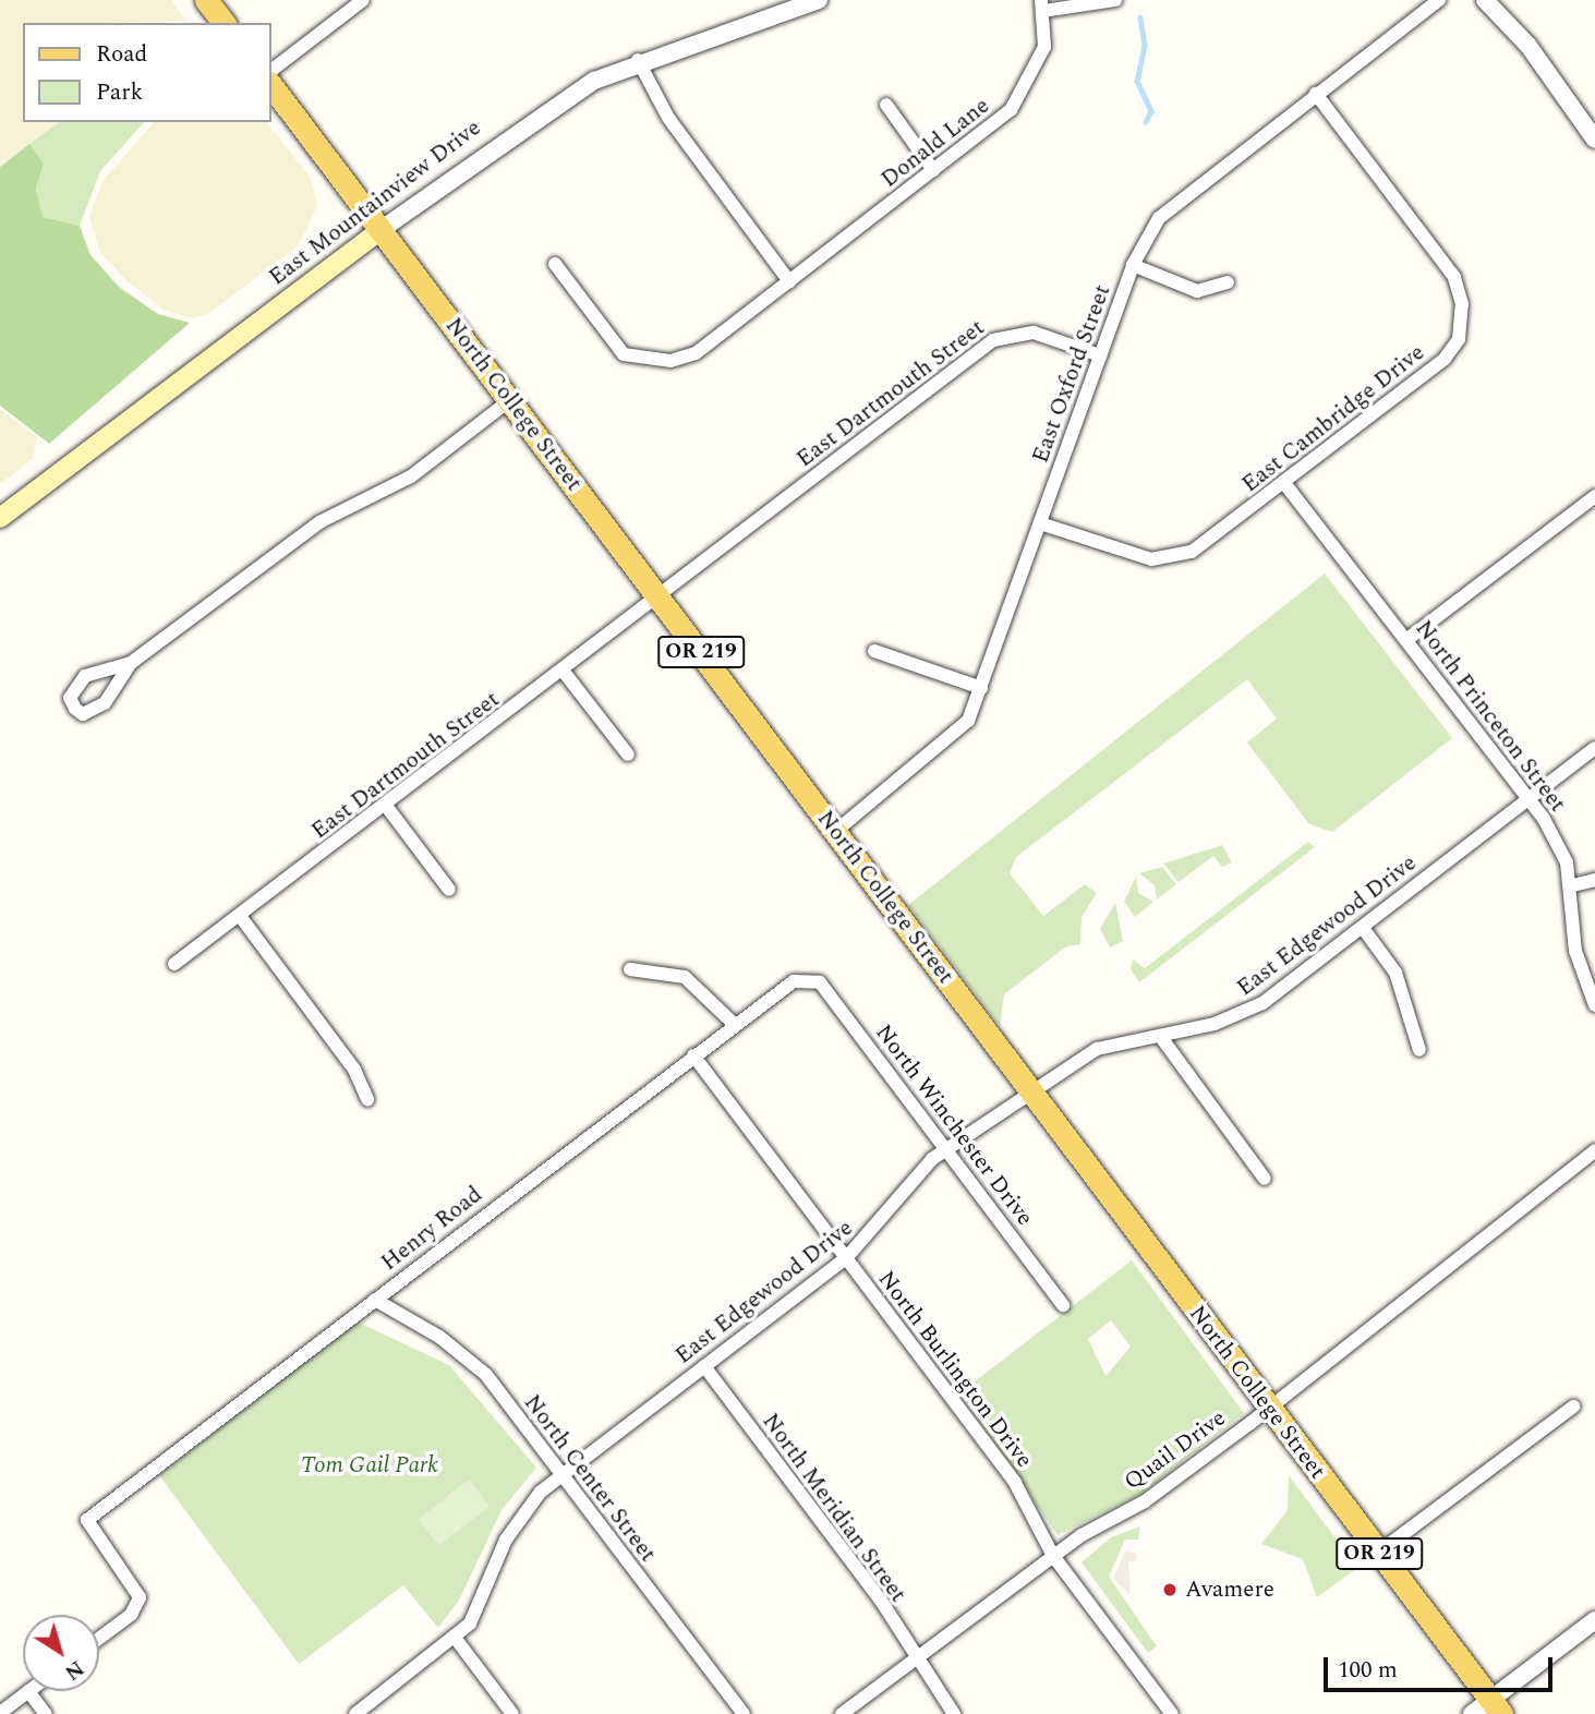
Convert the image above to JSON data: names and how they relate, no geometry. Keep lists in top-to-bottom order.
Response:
{
  "streets": {
    "main road": ["East Mountainview Drive", "North College Street", "OR 219"],
    "street": [
      "Donald Lane",
      "East Oxford Street",
      "East Dartmouth Street",
      "East Cambridge Drive",
      "North Princeton Street",
      "East Edgewood Drive",
      "North Winchester Drive",
      "Henry Road",
      "North Burlington Drive",
      "Quail Drive",
      "North Center Street",
      "North Meridian Street"
    ]
  },
  "crossings": [
    ["East Mountainview Drive", "North College Street"],
    ["East Oxford Street", "East Dartmouth Street"],
    ["East Oxford Street", "North College Street"],
    ["East Oxford Street", "East Cambridge Drive"],
    ["East Dartmouth Street", "North College Street"],
    ["North College Street", "East Edgewood Drive"],
    ["North College Street", "Quail Drive"],
    ["East Cambridge Drive", "North Princeton Street"],
    ["North Princeton Street", "East Edgewood Drive"],
    ["East Edgewood Drive", "North Winchester Drive"],
    ["East Edgewood Drive", "North Burlington Drive"],
    ["East Edgewood Drive", "North Center Street"],
    ["East Edgewood Drive", "North Meridian Street"],
    ["North Winchester Drive", "Henry Road"],
    ["Henry Road", "North Burlington Drive"],
    ["Henry Road", "North Center Street"],
    ["North Burlington Drive", "Quail Drive"],
    ["Quail Drive", "North Meridian Street"]
  ],
  "parks": ["Tom Gail Park"],
  "places": ["Avamere"],
  "legend": ["Road", "Park"],
  "scale_bar": "100 m",
  "north": "bottom right"
}
